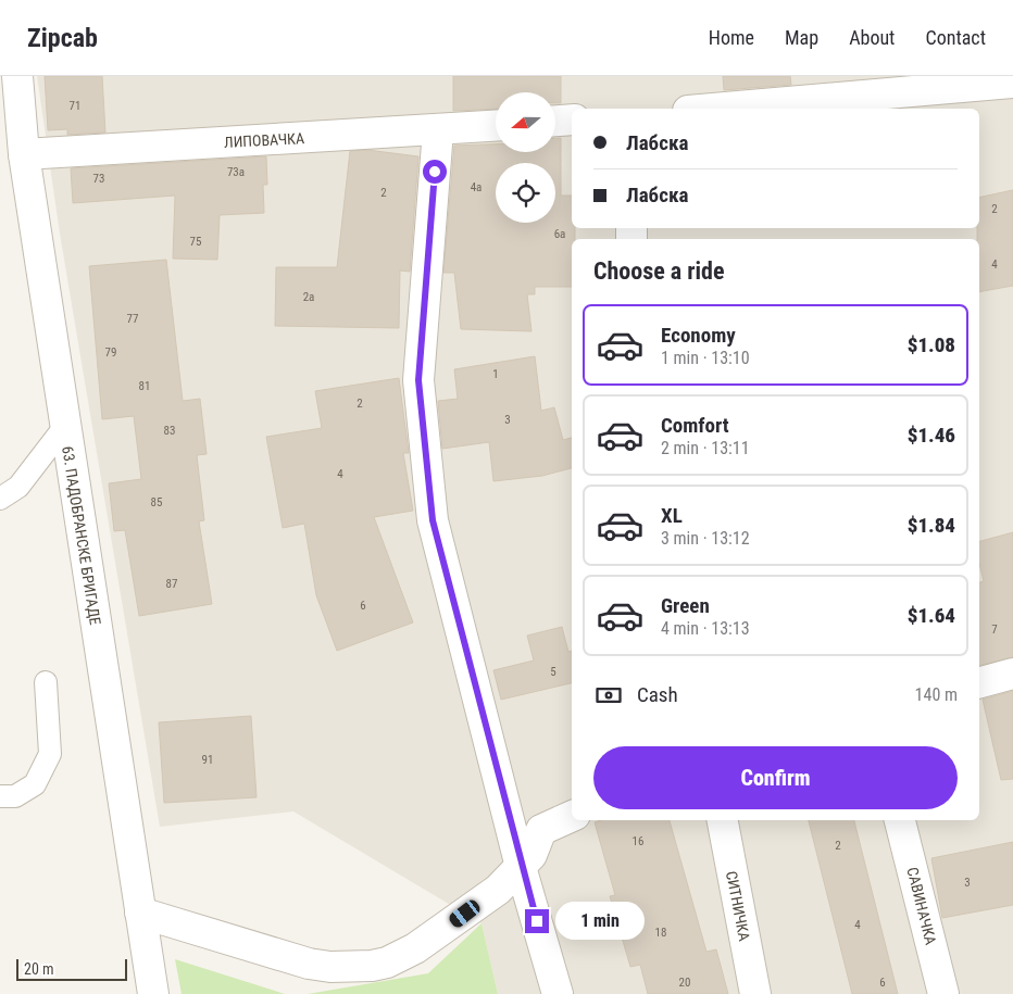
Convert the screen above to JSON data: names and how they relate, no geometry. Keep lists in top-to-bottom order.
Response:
{
  "streets": {
    "street": [
      "ЛИПОВАЧКА",
      "63. ПАДОБРАНСКЕ БРИГАДЕ",
      "СИТНИЧКА",
      "САВИНАЧКА"
    ]
  },
  "crossings": [
    ["ЛИПОВАЧКА", "63. ПАДОБРАНСКЕ БРИГАДЕ"]
  ],
  "house_numbers": [
    "71",
    "73a",
    "73",
    "4a",
    "2",
    "2",
    "6a",
    "75",
    "4",
    "2a",
    "77",
    "79",
    "1",
    "81",
    "2",
    "3",
    "83",
    "4",
    "85",
    "87",
    "6",
    "7",
    "5",
    "91",
    "16",
    "2",
    "3",
    "4",
    "18",
    "20",
    "6"
  ],
  "scale_bar": "20 m",
  "north": "left",
  "page": {
    "header": "Zipcab",
    "nav": [
      "Home",
      "Map",
      "About",
      "Contact"
    ],
    "banner": ["Лабска", "Лабска"],
    "heading": "Choose a ride",
    "list": [
      {
        "name": "Economy",
        "note": "1 min · 13:10",
        "value": "$1.08"
      },
      {
        "name": "Comfort",
        "note": "2 min · 13:11",
        "value": "$1.46"
      },
      {
        "name": "XL",
        "note": "3 min · 13:12",
        "value": "$1.84"
      },
      {
        "name": "Green",
        "note": "4 min · 13:13",
        "value": "$1.64"
      }
    ],
    "pay": ["Cash", "140 m"],
    "buttons": "Confirm",
    "bubble": "1 min",
    "scale": "20 m"
  }
}
